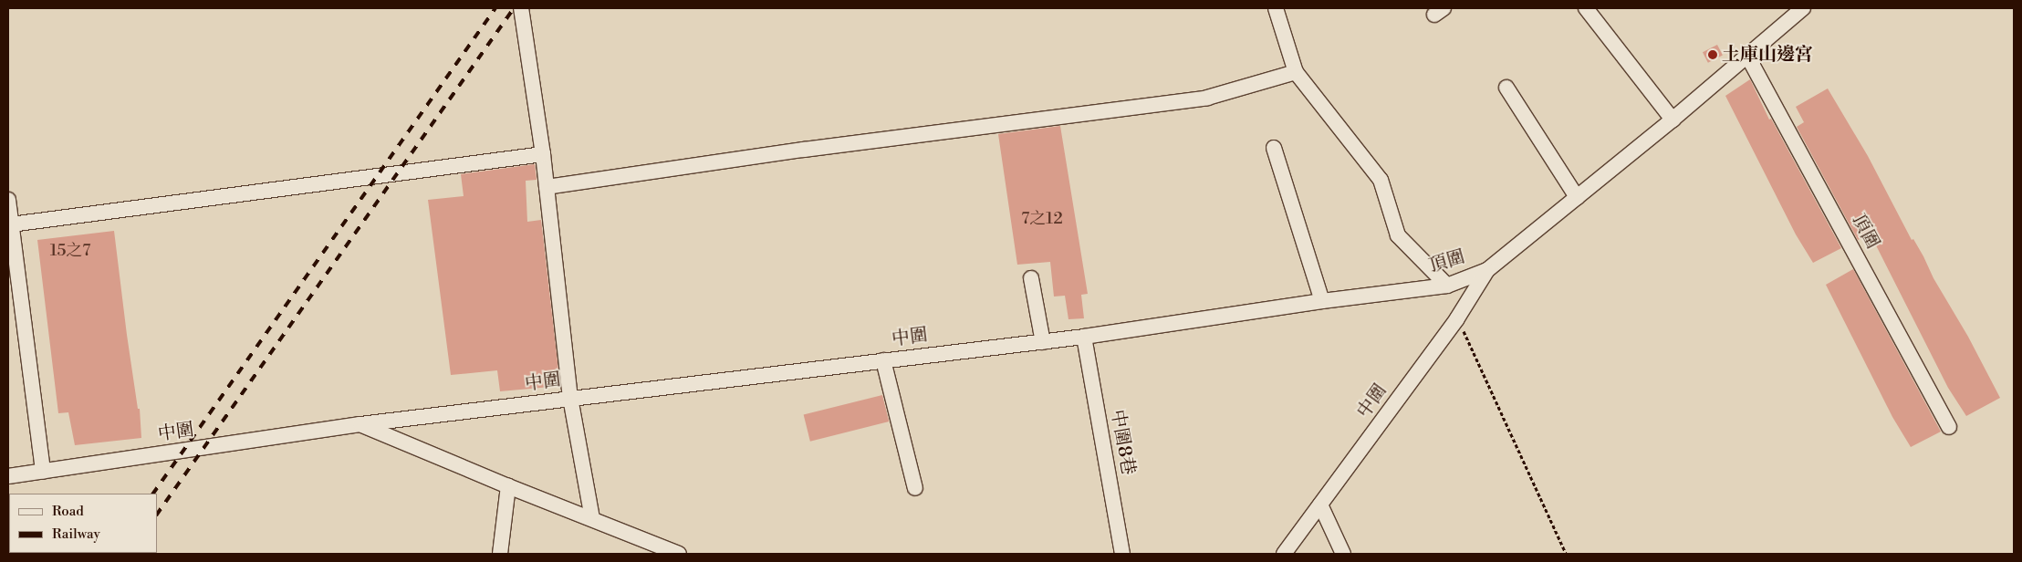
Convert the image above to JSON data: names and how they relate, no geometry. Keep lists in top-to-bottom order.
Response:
{
  "streets": {
    "street": ["頂圍", "中圍", "中圍8巷"]
  },
  "crossings": [
    ["頂圍", "中圍"],
    ["頂圍", "中圍8巷"],
    ["中圍", "中圍8巷"]
  ],
  "places": ["土庫山邊宮"],
  "house_numbers": ["7之12", "15之7"],
  "legend": ["Road", "Railway"]
}
